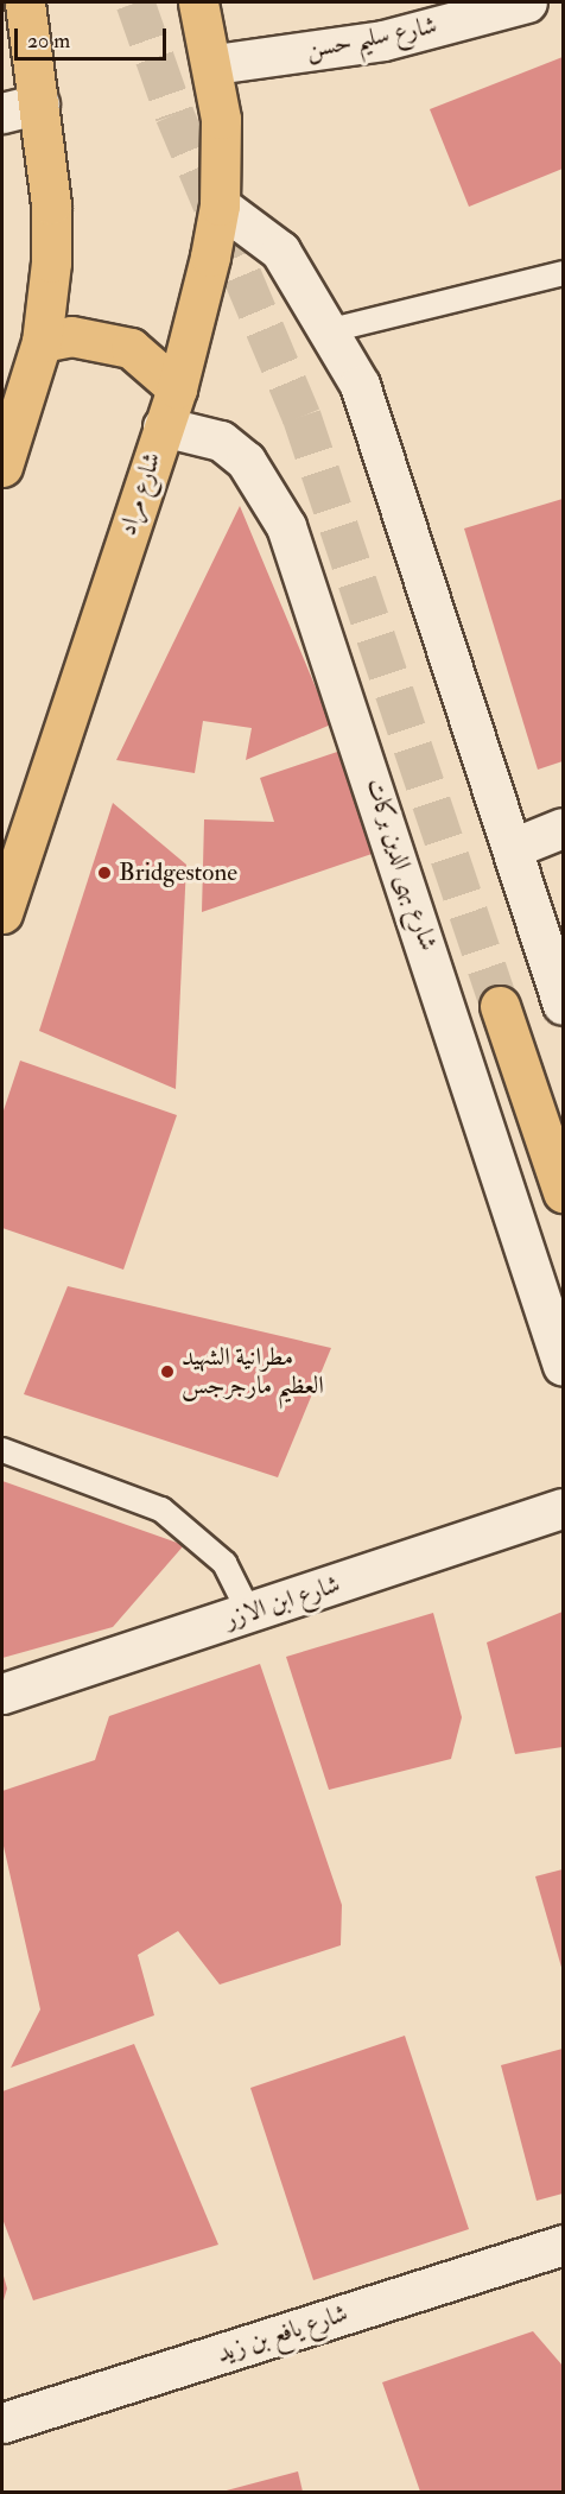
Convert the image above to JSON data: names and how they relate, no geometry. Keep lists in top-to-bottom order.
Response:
{
  "streets": {
    "main road": ["شارع مراد"],
    "street": [
      "شارع سليم حسن",
      "شارع بهى الدين بركات",
      "شارع ابن الازر",
      "شارع يافع بن زيد"
    ]
  },
  "crossings": [
    ["شارع سليم حسن", "شارع مراد"],
    ["شارع مراد", "شارع بهى الدين بركات"]
  ],
  "places": ["Bridgestone", "مطرانية الشهيد العظيم مارجرجس"],
  "scale_bar": "20 m"
}
